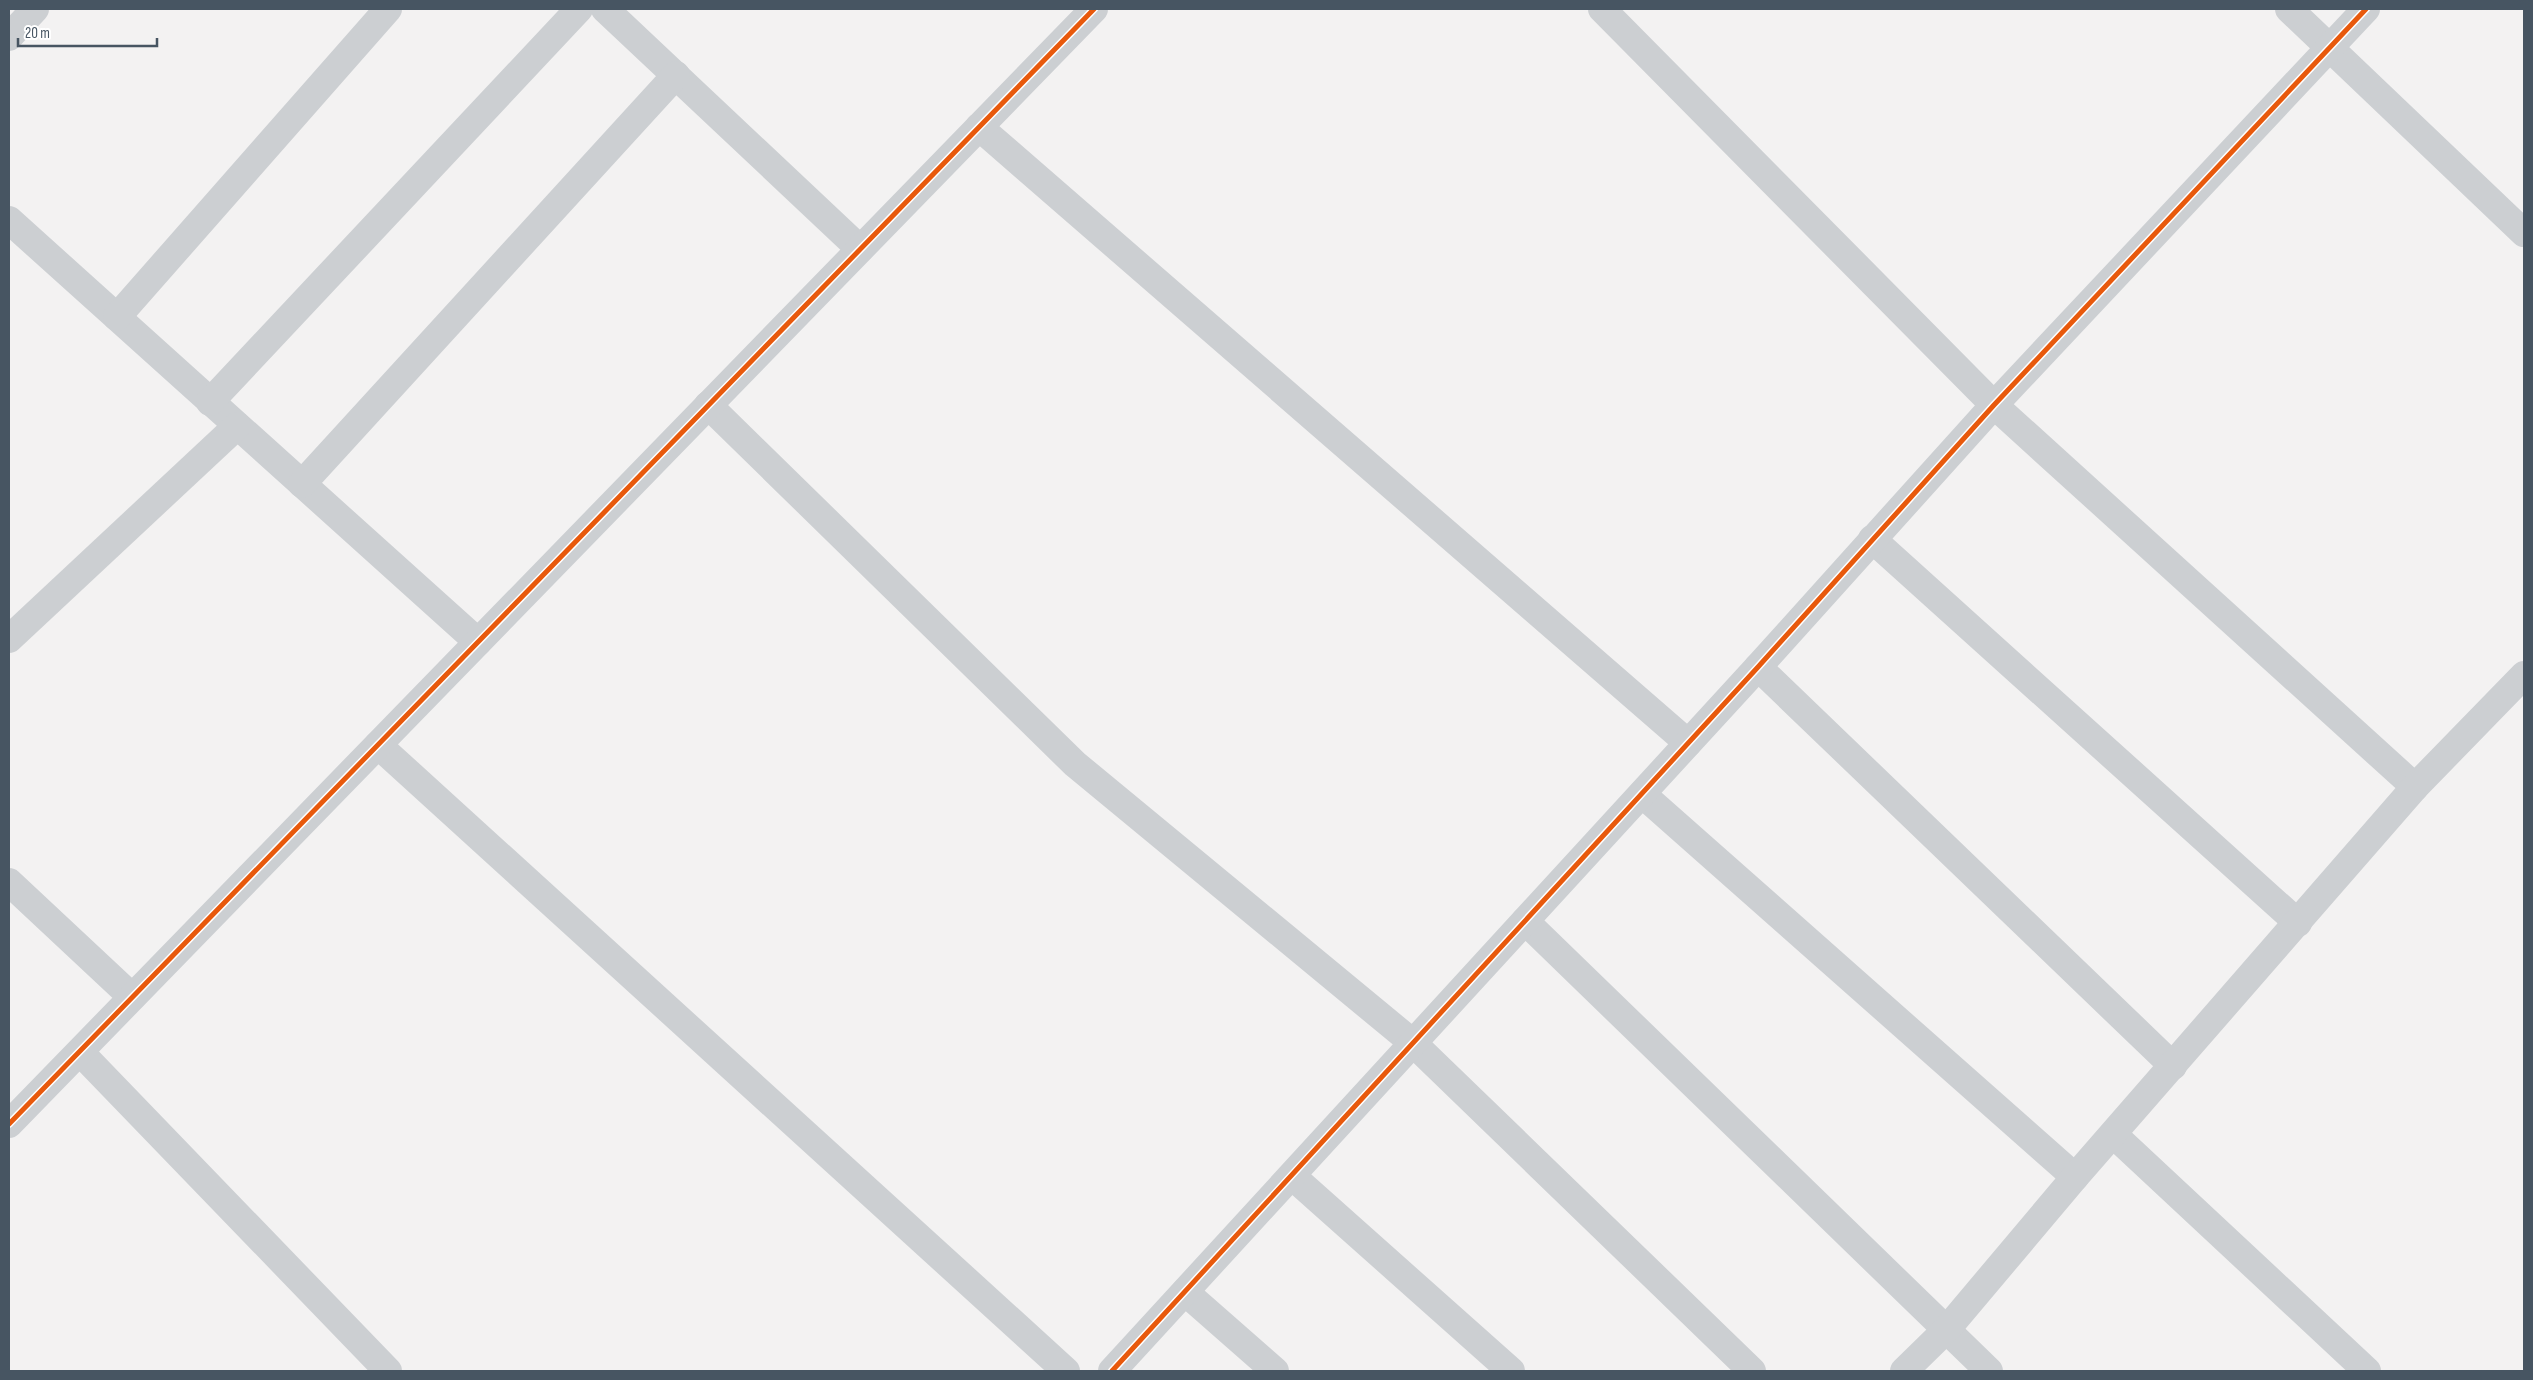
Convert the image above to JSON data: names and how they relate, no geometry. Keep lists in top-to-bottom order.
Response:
{
  "scale_bar": "20 m"
}
